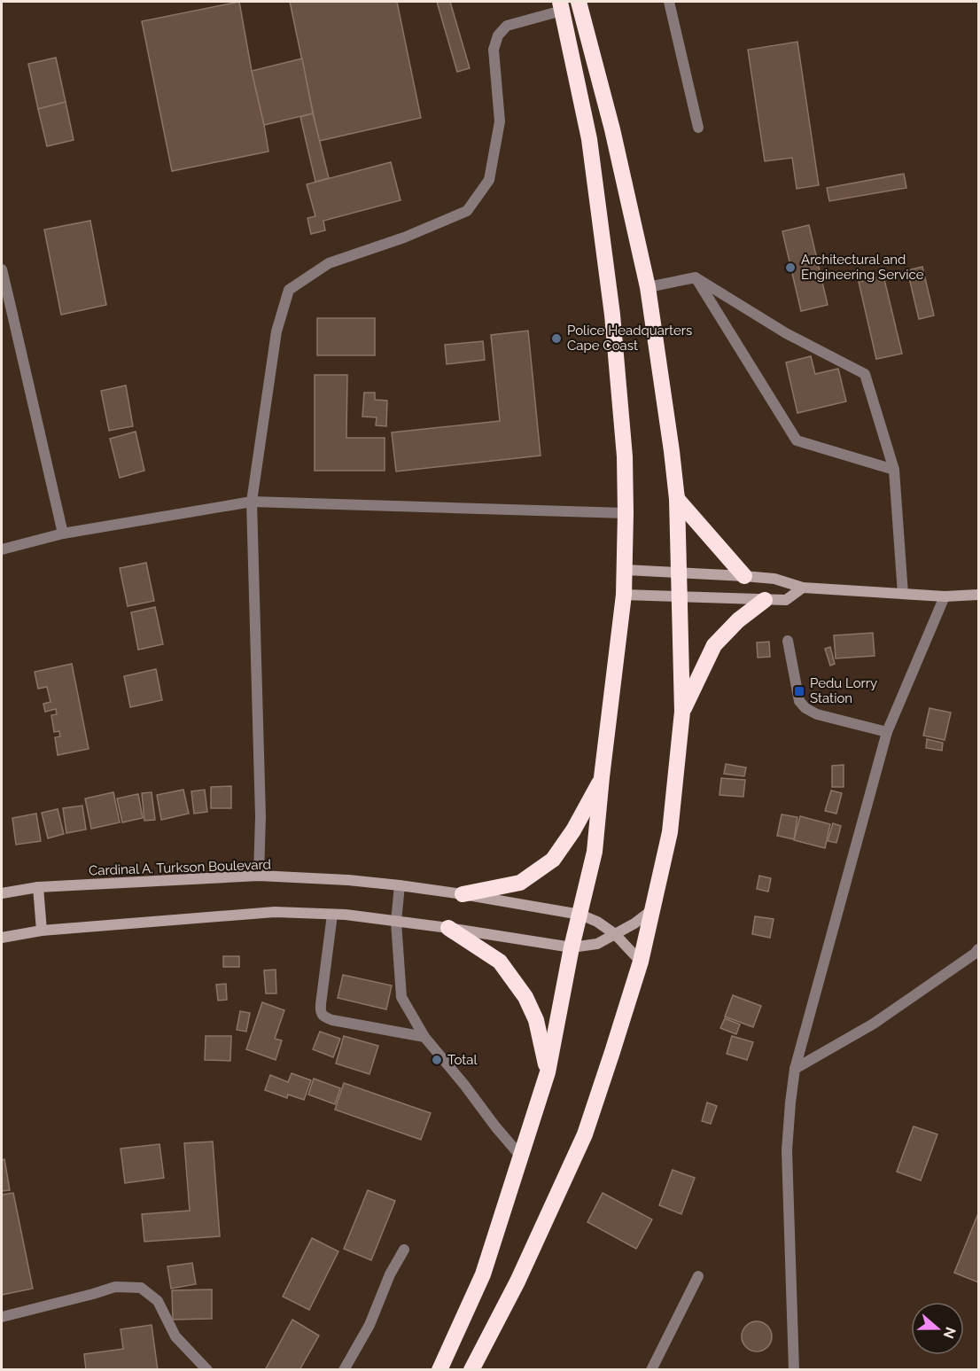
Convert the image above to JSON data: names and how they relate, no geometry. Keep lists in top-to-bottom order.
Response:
{
  "streets": {
    "street": ["Cardinal A. Turkson Boulevard"]
  },
  "places": {
    "other": ["Architectural and Engineering Service", "Police Headquarters Cape Coast", "Total"],
    "transit": ["Pedu Lorry Station"]
  },
  "north": "right"
}
